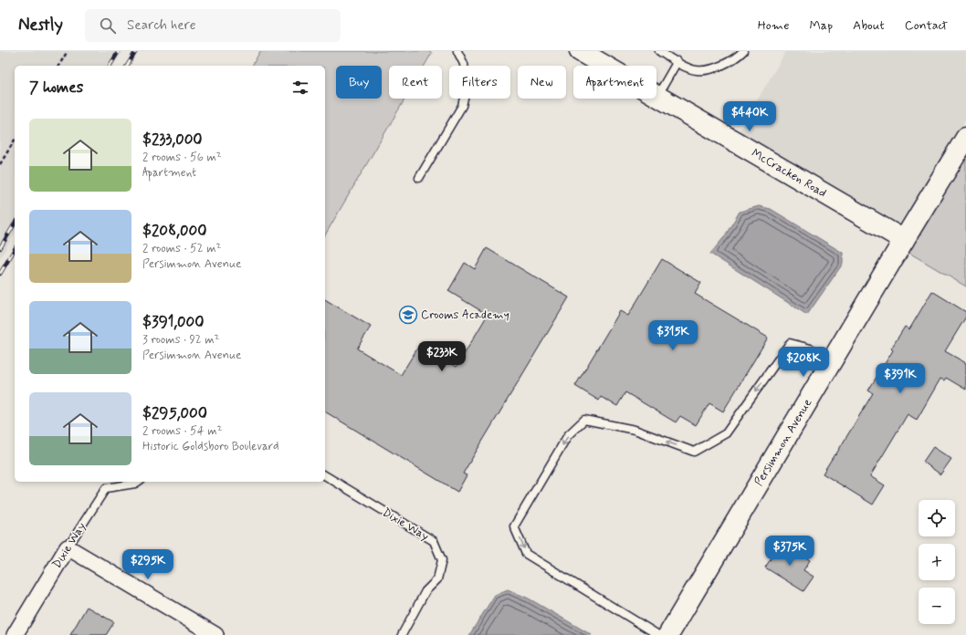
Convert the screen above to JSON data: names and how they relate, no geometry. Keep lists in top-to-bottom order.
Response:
{
  "streets": {
    "street": ["McCracken Road", "Persimmon Avenue", "Dixie Way"]
  },
  "crossings": [
    ["McCracken Road", "Persimmon Avenue"]
  ],
  "places": {
    "school or university": ["Crooms Academy"]
  },
  "page": {
    "header": "Nestly",
    "search": "Search here",
    "nav": [
      "Home",
      "Map",
      "About",
      "Contact"
    ],
    "chip": [
      "Buy",
      "Rent",
      "Filters",
      "New",
      "Apartment"
    ],
    "heading": "7 homes",
    "price": [
      "$440K",
      "$315K",
      "$233K",
      "$208K",
      "$391K",
      "$375K",
      "$295K"
    ],
    "list": [
      {
        "name": "$233,000",
        "note": "2 rooms · 56 m² · Apartment"
      },
      {
        "name": "$208,000",
        "note": "2 rooms · 52 m² · Persimmon Avenue"
      },
      {
        "name": "$391,000",
        "note": "3 rooms · 92 m² · Persimmon Avenue"
      },
      {
        "name": "$295,000",
        "note": "2 rooms · 54 m² · Historic Goldsboro Boulevard"
      }
    ],
    "map_buttons": ["+", "−"]
  }
}
